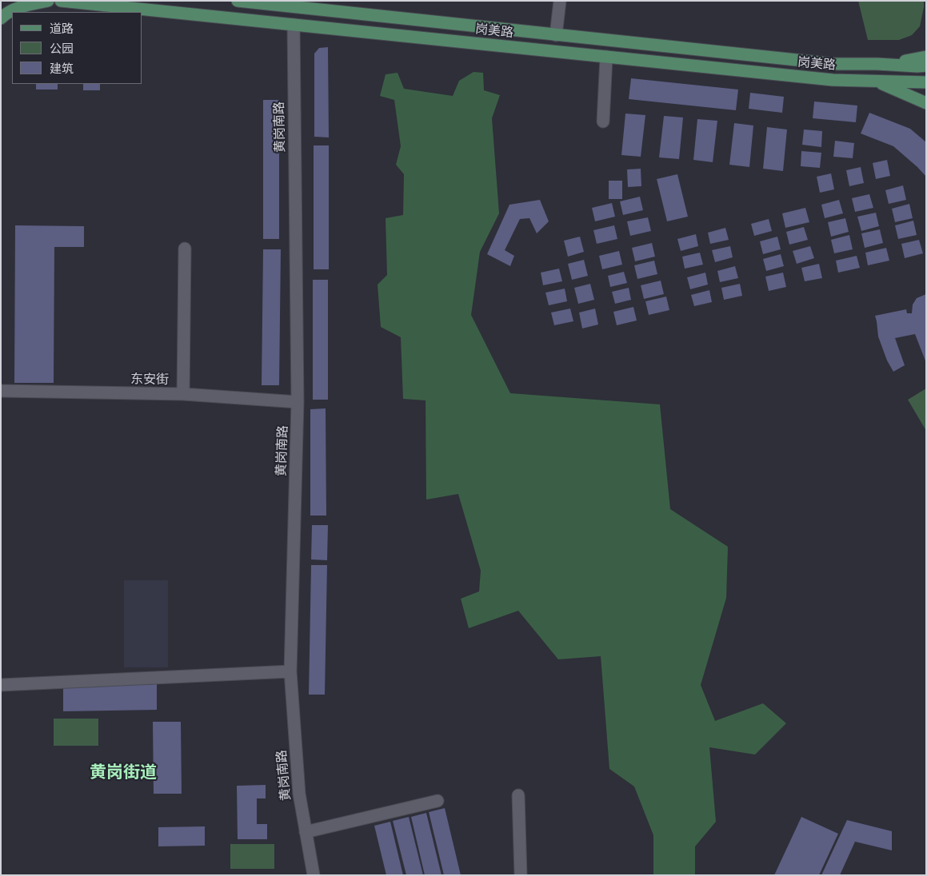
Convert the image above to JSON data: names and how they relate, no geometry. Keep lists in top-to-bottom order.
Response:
{
  "streets": {
    "main road": ["岗美路"],
    "street": ["黄岗南路", "东安街"]
  },
  "crossings": [
    ["岗美路", "黄岗南路"],
    ["黄岗南路", "东安街"]
  ],
  "districts": ["黄岗街道"],
  "legend": ["道路", "公园", "建筑"]
}
